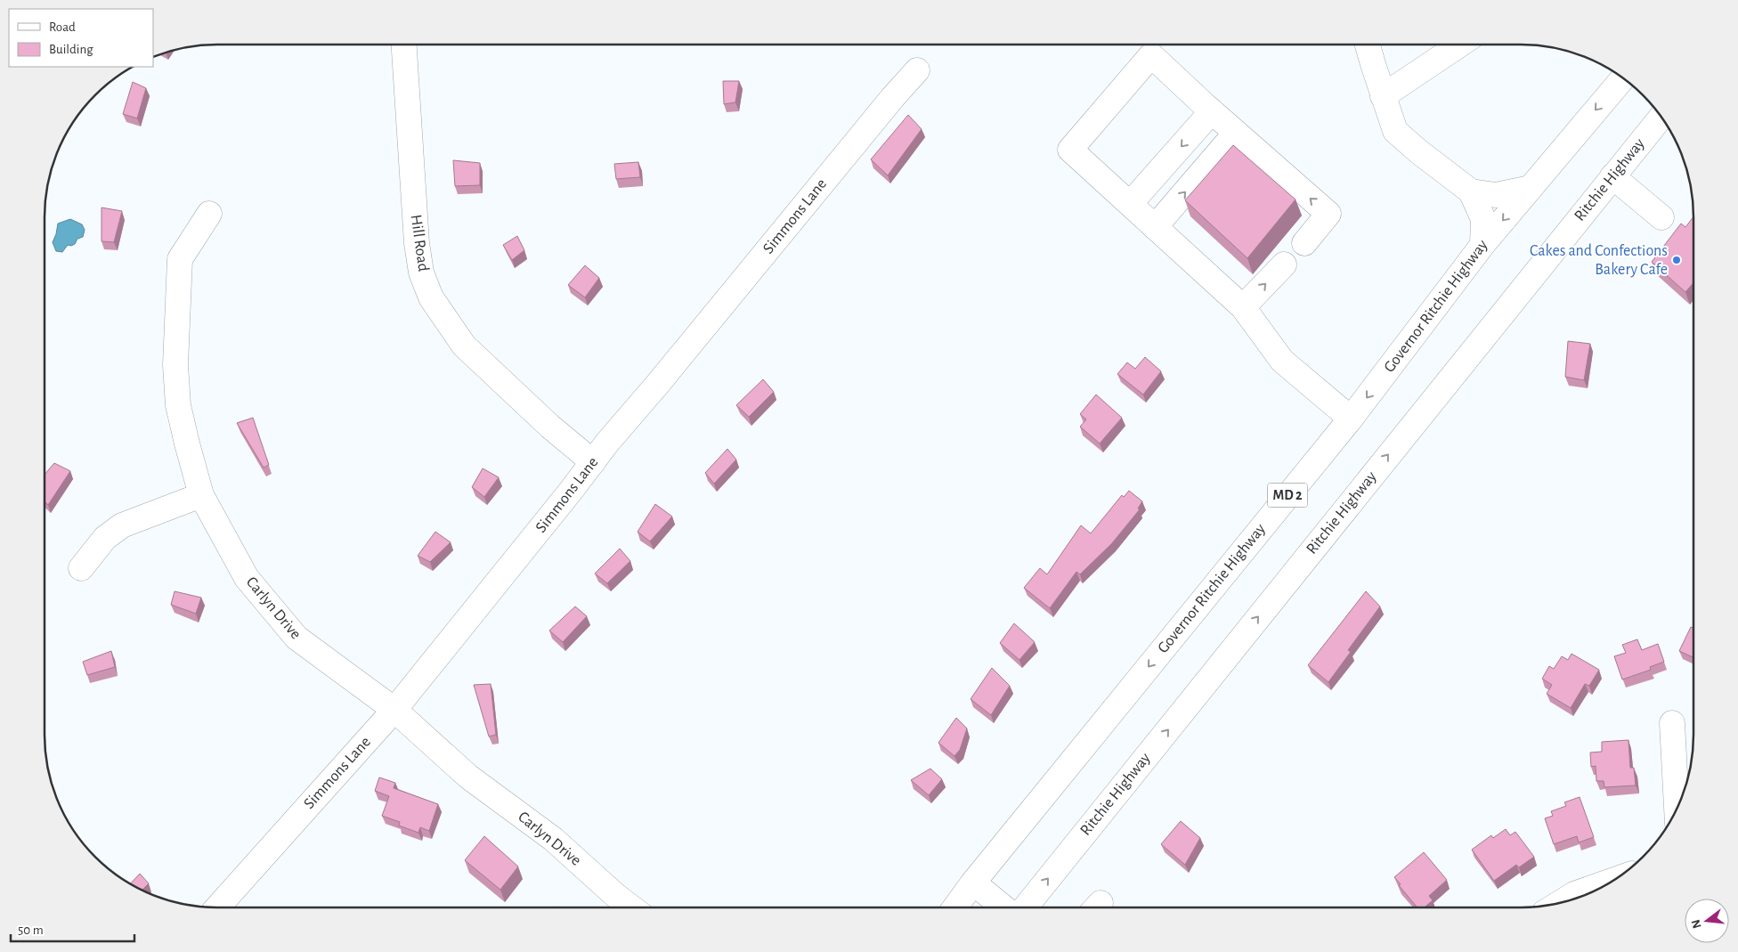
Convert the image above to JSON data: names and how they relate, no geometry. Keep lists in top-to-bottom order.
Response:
{
  "streets": {
    "main road": [
      "Ritchie Highway",
      "Simmons Lane",
      "Hill Road",
      "Governor Ritchie Highway",
      "MD 2",
      "Carlyn Drive"
    ]
  },
  "crossings": [
    ["Simmons Lane", "Hill Road"],
    ["Simmons Lane", "Carlyn Drive"]
  ],
  "one_way": ["Ritchie Highway", "Governor Ritchie Highway"],
  "places": ["Cakes and Confections Bakery Cafe"],
  "legend": ["Road", "Building"],
  "scale_bar": "50 m",
  "north": "left"
}
